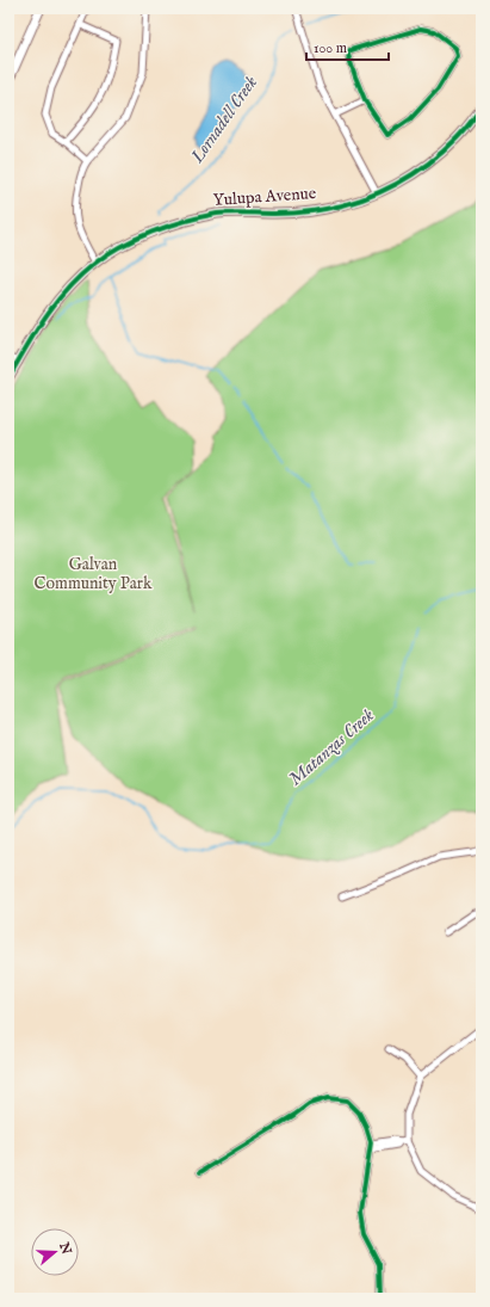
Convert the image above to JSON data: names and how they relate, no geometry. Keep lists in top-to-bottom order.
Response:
{
  "streets": {
    "street": ["Yulupa Avenue"]
  },
  "water": ["Lornadell Creek", "Matanzas Creek"],
  "parks": ["Galvan Community Park"],
  "scale_bar": "100 m",
  "north": "right"
}
